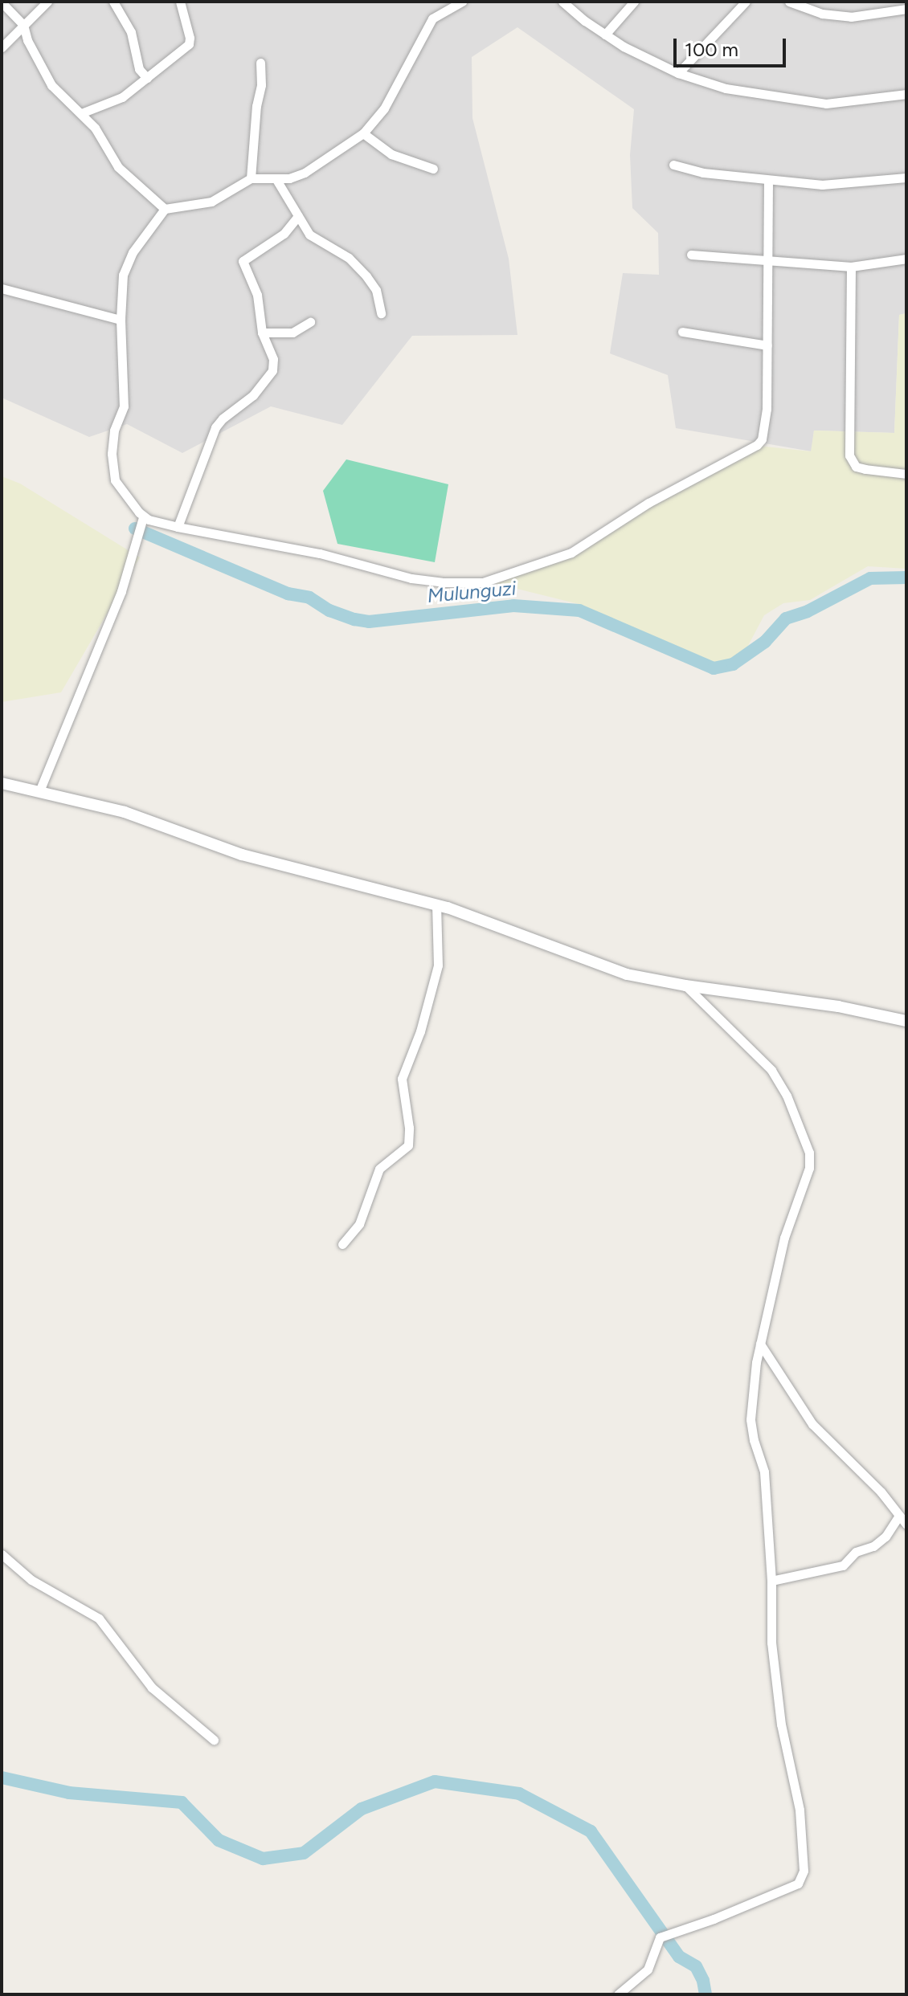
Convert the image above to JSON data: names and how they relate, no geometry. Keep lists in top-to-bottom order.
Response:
{
  "water": ["Mulunguzi"],
  "scale_bar": "100 m"
}
